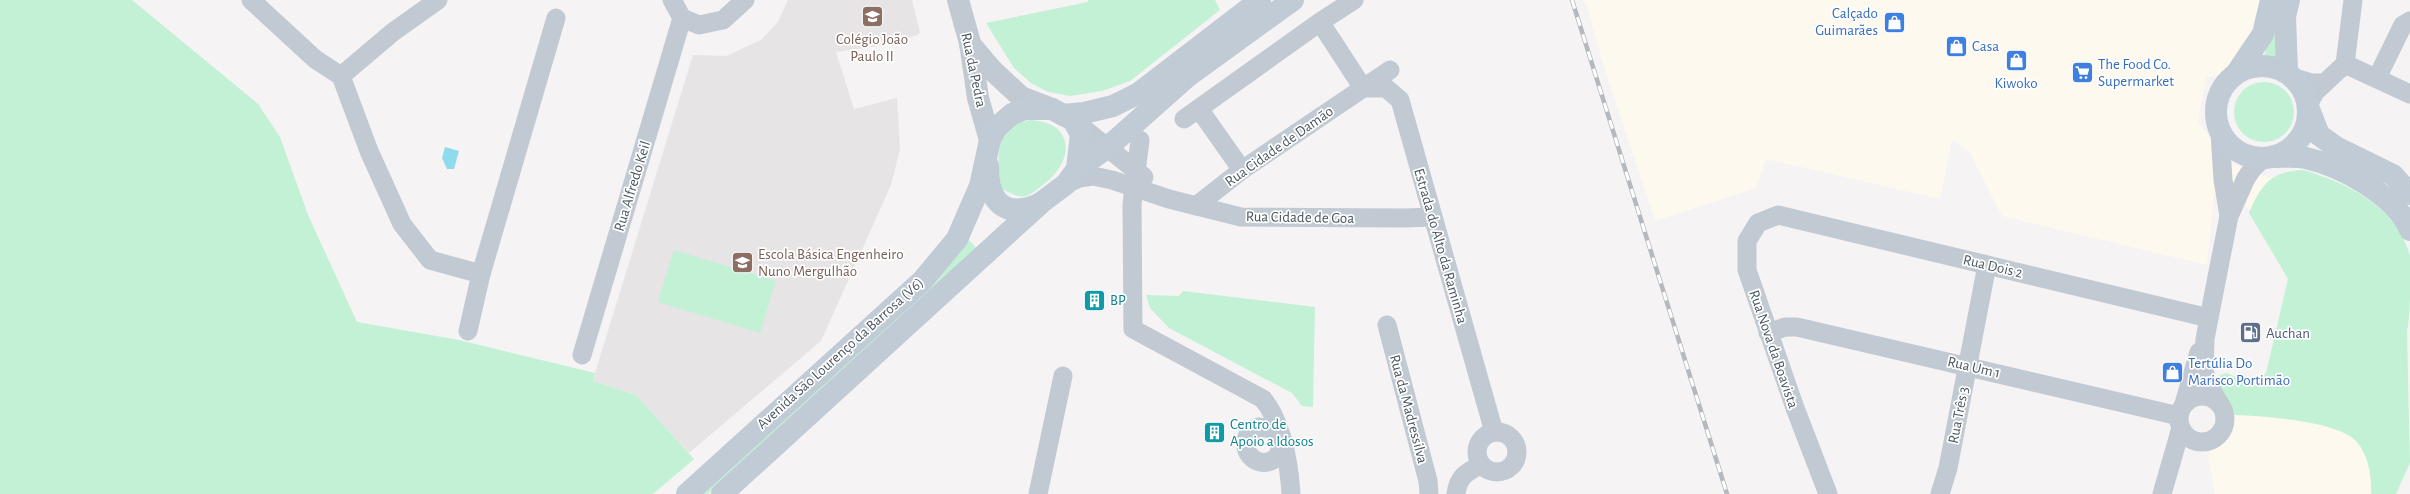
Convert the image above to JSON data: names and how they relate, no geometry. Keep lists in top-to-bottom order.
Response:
{
  "streets": {
    "main road": ["Avenida São Lourenço da Barrosa (V6)"],
    "street": [
      "Rua da Pedra",
      "Rua Cidade de Damão",
      "Rua Alfredo Keil",
      "Rua Cidade de Goa",
      "Estrada do Alto da Raminha",
      "Rua Dois 2",
      "Rua Nova da Boavista",
      "Rua Um 1",
      "Rua da Madressilva",
      "Rua Três 3"
    ]
  },
  "crossings": [
    ["Rua da Pedra", "Avenida São Lourenço da Barrosa (V6)"],
    ["Rua Cidade de Damão", "Rua Cidade de Goa"],
    ["Rua Cidade de Damão", "Estrada do Alto da Raminha"],
    ["Rua Cidade de Goa", "Estrada do Alto da Raminha"],
    ["Rua Dois 2", "Rua Nova da Boavista"],
    ["Rua Dois 2", "Rua Três 3"],
    ["Rua Nova da Boavista", "Rua Um 1"],
    ["Rua Um 1", "Rua Três 3"]
  ],
  "places": {
    "school or university": ["Colégio João Paulo II", "Escola Básica Engenheiro Nuno Mergulhão"],
    "shop": [
      "Calçado Guimarães",
      "Casa",
      "Kiwoko",
      "Tertúlia Do Marisco Portimão"
    ],
    "supermarket": ["The Food Co. Supermarket"],
    "building": ["BP", "Centro de Apoio a Idosos"],
    "fuel station": ["Auchan"]
  }
}
